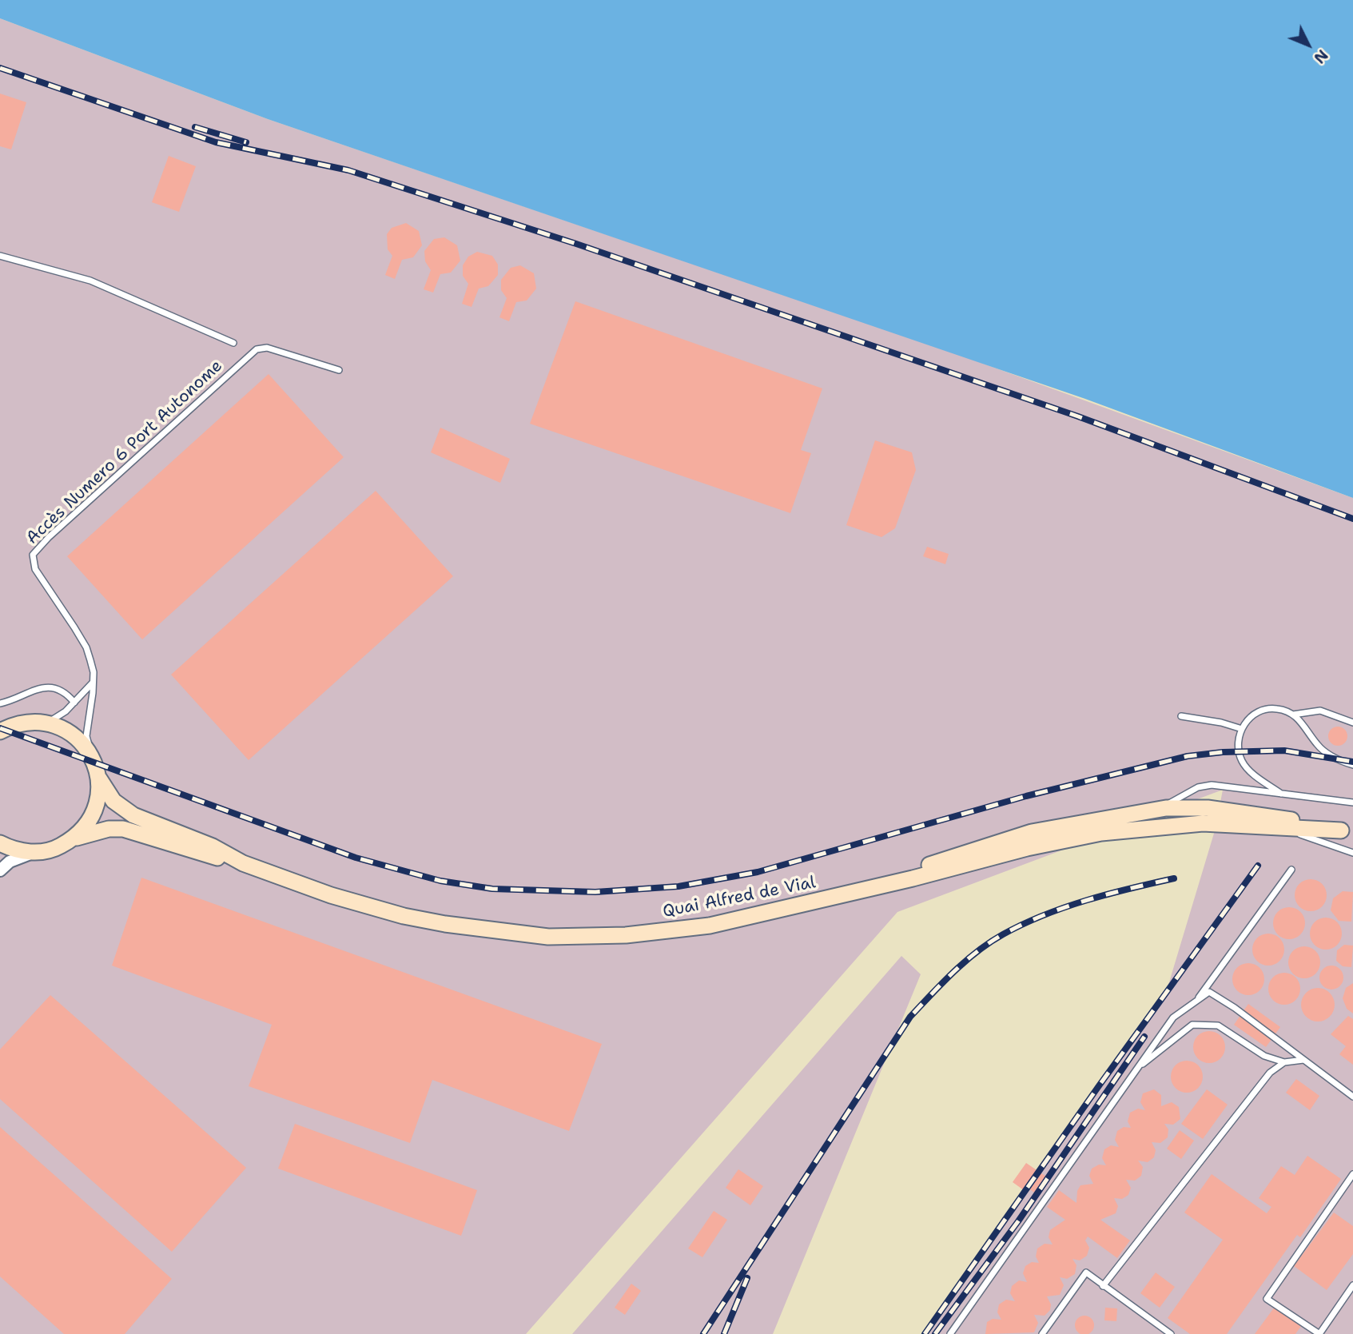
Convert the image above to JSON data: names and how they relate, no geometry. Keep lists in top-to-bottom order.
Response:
{
  "streets": {
    "main road": ["Quai Alfred de Vial"],
    "lane": ["Accès Numero 6 Port Autonome"]
  },
  "north": "bottom right"
}
